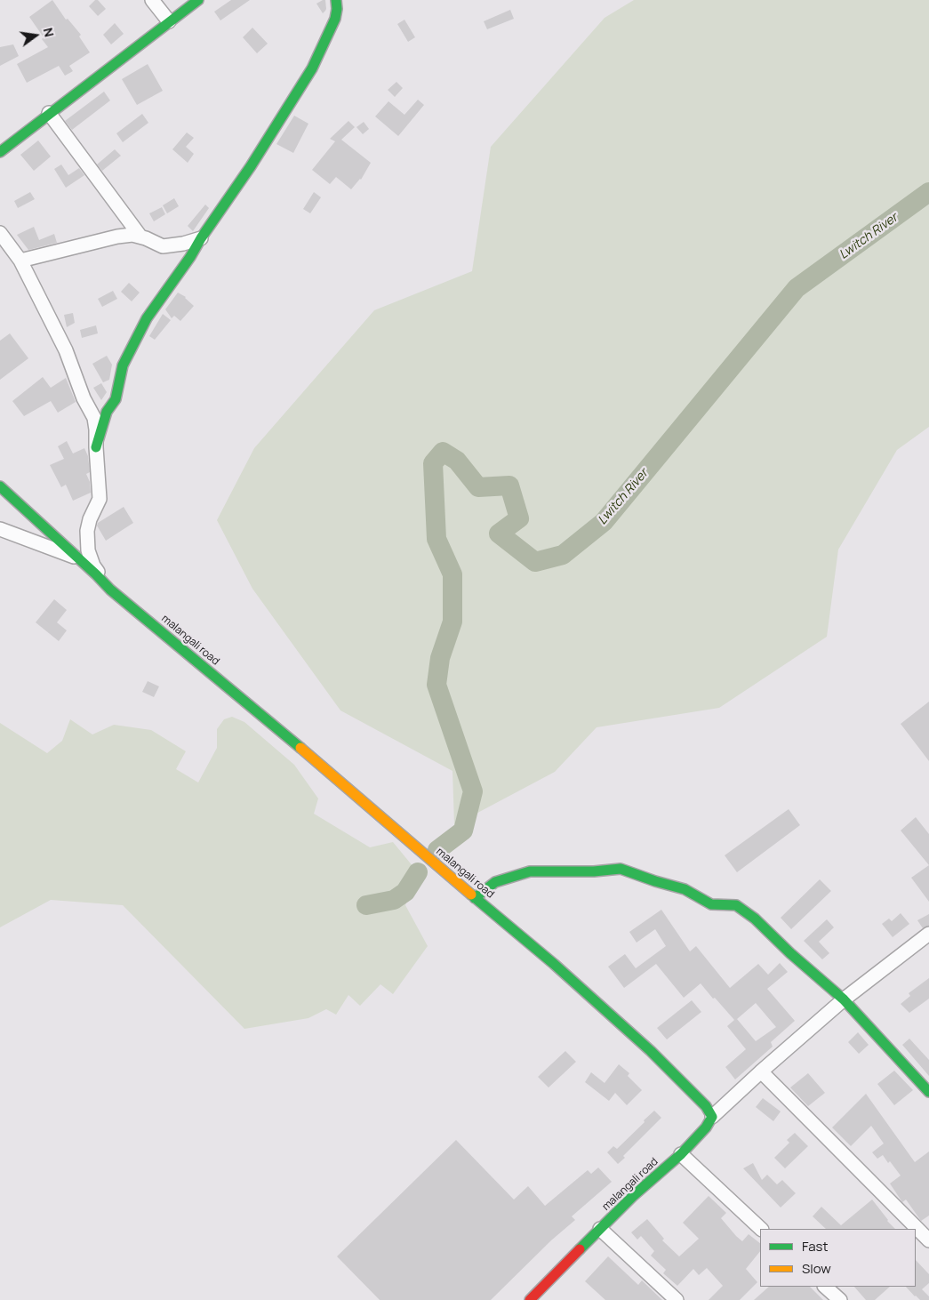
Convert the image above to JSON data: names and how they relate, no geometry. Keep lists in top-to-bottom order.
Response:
{
  "streets": {
    "street": ["malangali road"]
  },
  "water": ["Lwitch River"],
  "legend": ["Fast", "Slow"],
  "north": "right"
}
